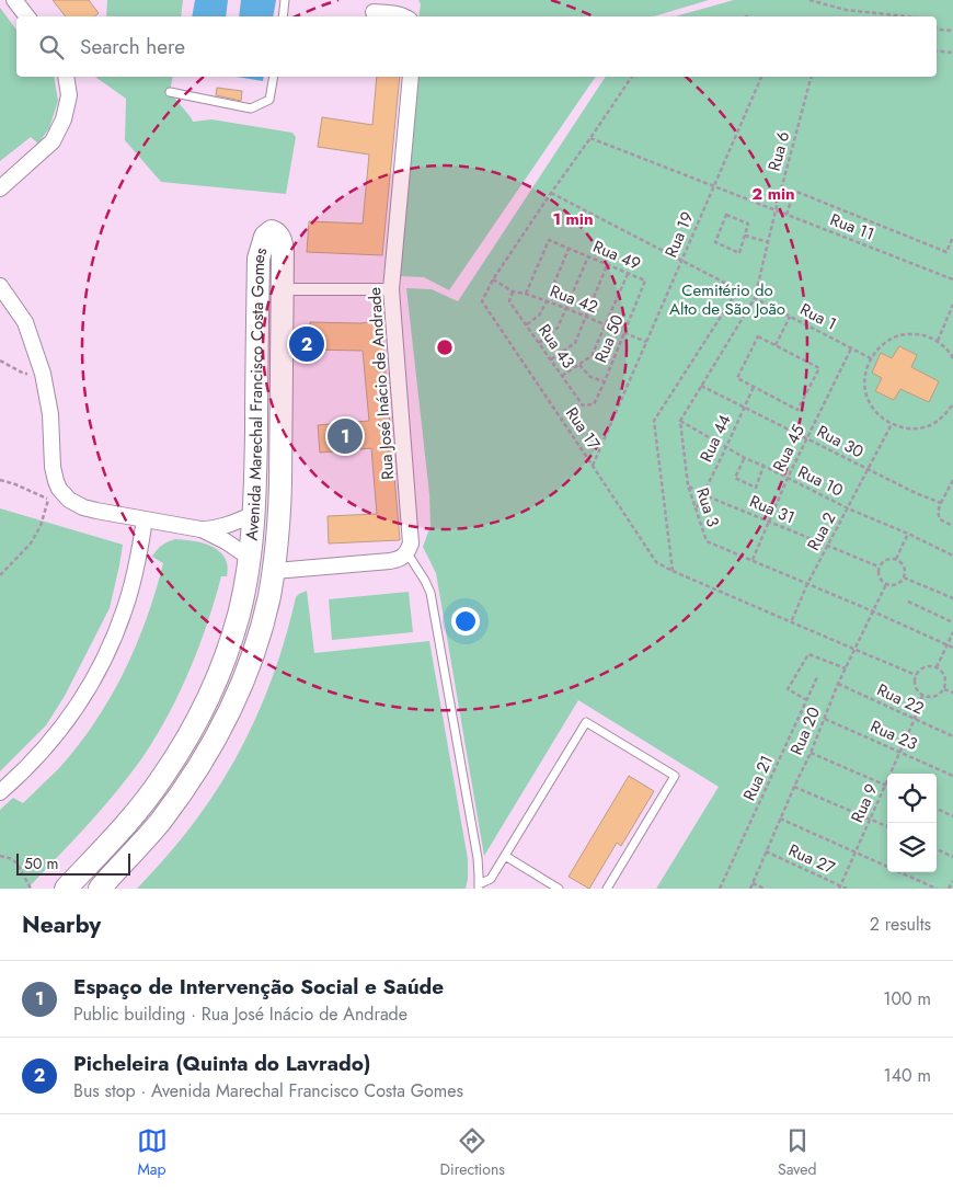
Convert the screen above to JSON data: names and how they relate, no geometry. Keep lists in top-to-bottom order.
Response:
{
  "streets": {
    "main road": ["Avenida Marechal Francisco Costa Gomes"],
    "street": ["Rua José Inácio de Andrade"],
    "path": [
      "Rua 6",
      "Rua 11",
      "Rua 19",
      "Rua 49",
      "Rua 42",
      "Rua 1",
      "Rua 50",
      "Rua 43",
      "Rua 17",
      "Rua 44",
      "Rua 30",
      "Rua 45",
      "Rua 10",
      "Rua 3",
      "Rua 31",
      "Rua 2",
      "Rua 22",
      "Rua 20",
      "Rua 23",
      "Rua 21",
      "Rua 9",
      "Rua 27"
    ]
  },
  "crossings": [
    ["Rua 6", "Rua 11"],
    ["Rua 6", "Rua 1"],
    ["Rua 11", "Rua 19"],
    ["Rua 11", "Rua 17"],
    ["Rua 19", "Rua 42"],
    ["Rua 19", "Rua 1"],
    ["Rua 19", "Rua 17"],
    ["Rua 49", "Rua 42"],
    ["Rua 49", "Rua 50"],
    ["Rua 42", "Rua 50"],
    ["Rua 42", "Rua 43"],
    ["Rua 42", "Rua 17"],
    ["Rua 1", "Rua 17"],
    ["Rua 1", "Rua 45"],
    ["Rua 50", "Rua 43"],
    ["Rua 17", "Rua 2"],
    ["Rua 17", "Rua 20"],
    ["Rua 17", "Rua 9"],
    ["Rua 44", "Rua 30"],
    ["Rua 44", "Rua 10"],
    ["Rua 44", "Rua 3"],
    ["Rua 44", "Rua 31"],
    ["Rua 30", "Rua 45"],
    ["Rua 30", "Rua 2"],
    ["Rua 45", "Rua 10"],
    ["Rua 45", "Rua 3"],
    ["Rua 45", "Rua 31"],
    ["Rua 10", "Rua 3"],
    ["Rua 10", "Rua 2"],
    ["Rua 3", "Rua 31"],
    ["Rua 3", "Rua 2"],
    ["Rua 3", "Rua 20"],
    ["Rua 31", "Rua 2"],
    ["Rua 31", "Rua 20"],
    ["Rua 22", "Rua 20"],
    ["Rua 22", "Rua 9"],
    ["Rua 20", "Rua 23"],
    ["Rua 20", "Rua 27"],
    ["Rua 23", "Rua 9"],
    ["Rua 9", "Rua 27"]
  ],
  "parks": ["Cemitério do Alto de São João"],
  "scale_bar": "50 m",
  "page": {
    "search": "Search here",
    "pins": ["2", "1"],
    "scale": "50 m",
    "heading": ["Nearby", "2 results"],
    "list": [
      {
        "mark": "1",
        "name": "Espaço de Intervenção Social e Saúde",
        "note": "Public building · Rua José Inácio de Andrade",
        "value": "100 m"
      },
      {
        "mark": "2",
        "name": "Picheleira (Quinta do Lavrado)",
        "note": "Bus stop · Avenida Marechal Francisco Costa Gomes",
        "value": "140 m"
      }
    ],
    "nav": ["Map", "Directions", "Saved"]
  },
  "rings": ["2 min", "1 min"]
}
